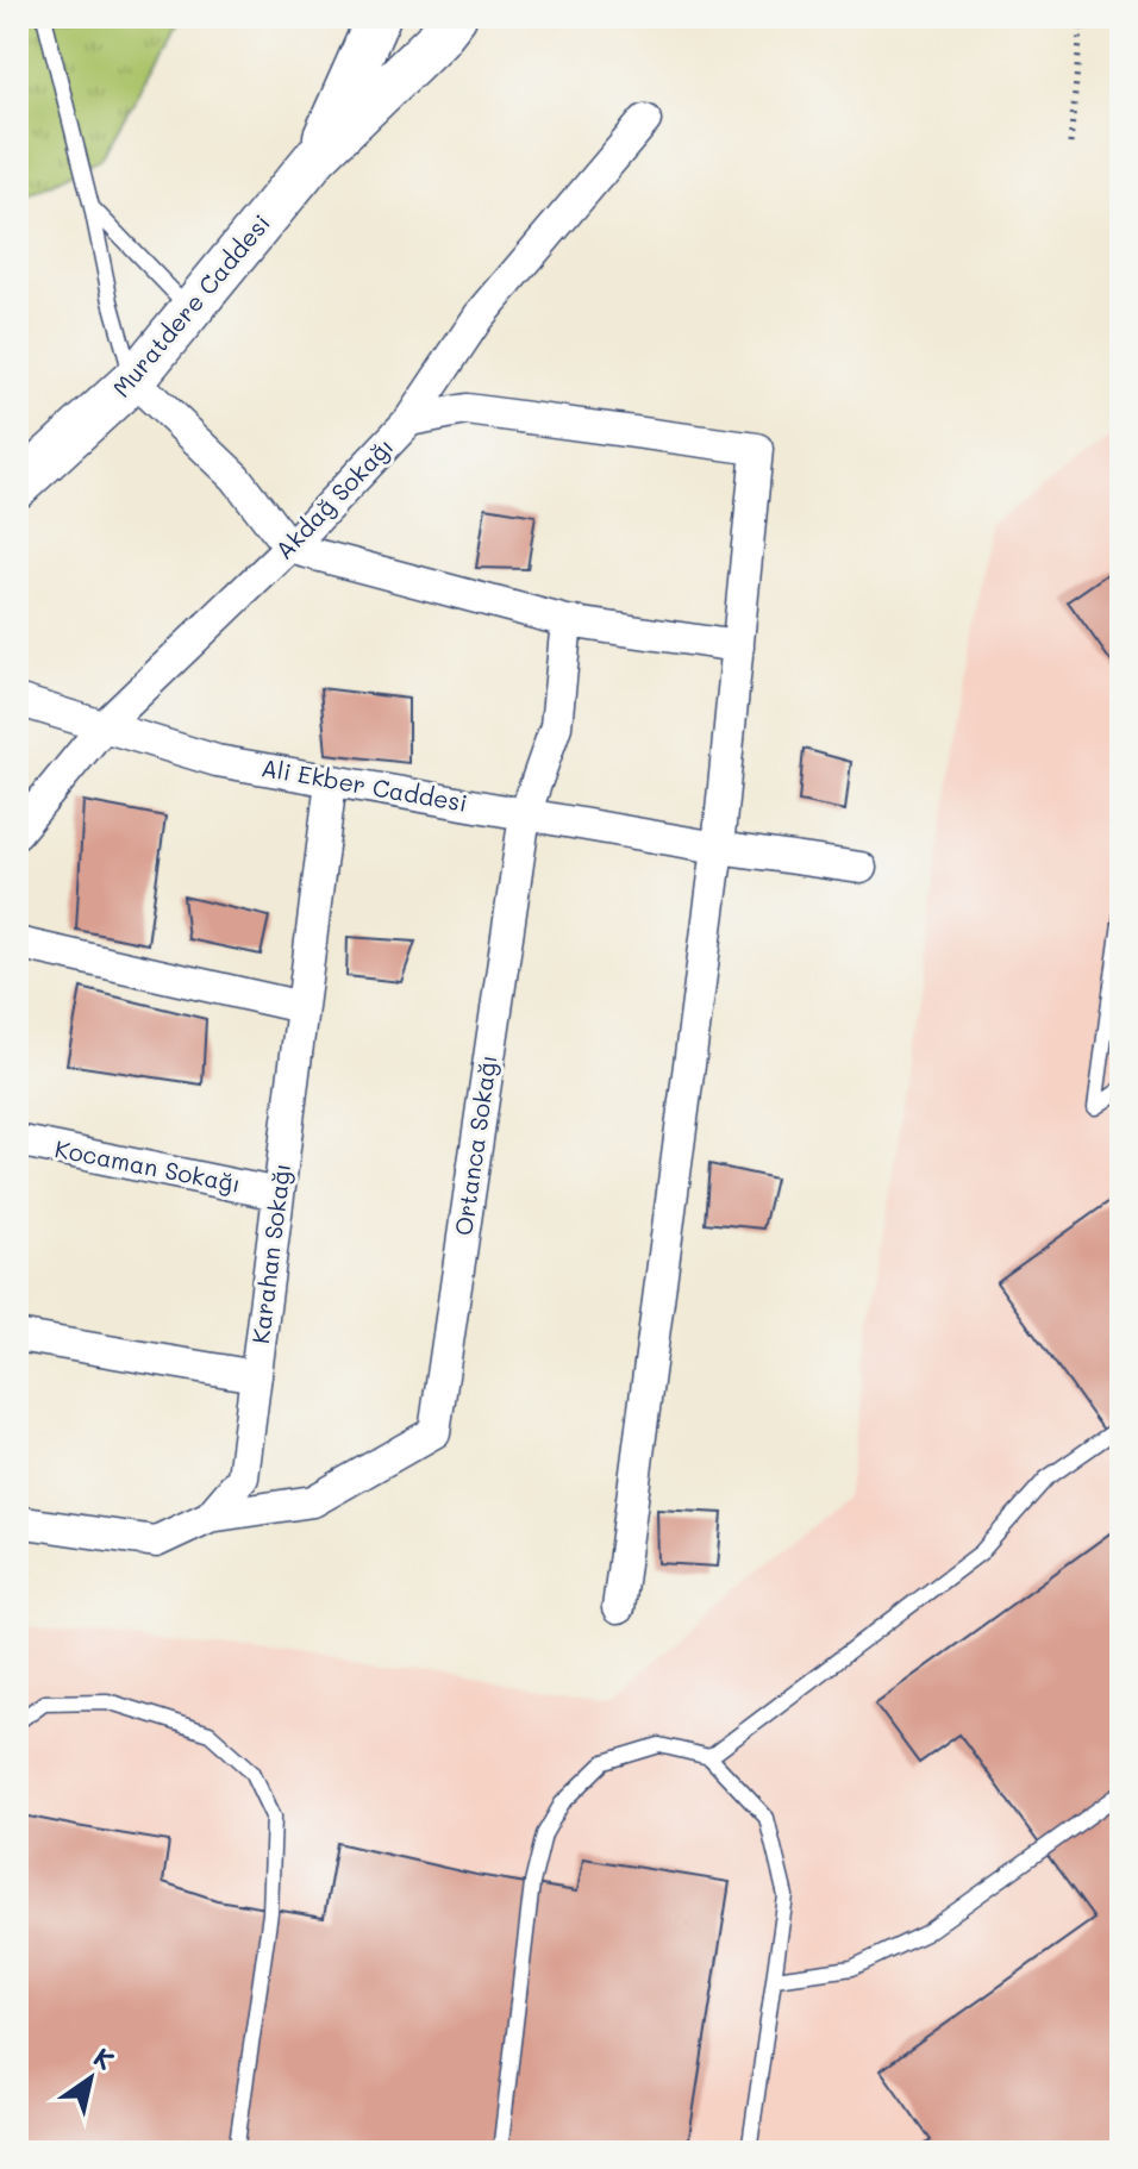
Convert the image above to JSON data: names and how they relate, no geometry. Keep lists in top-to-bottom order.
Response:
{
  "streets": {
    "main road": ["Muratdere Caddesi"],
    "street": [
      "Akdağ Sokağı",
      "Ali Ekber Caddesi",
      "Ortanca Sokağı",
      "Kocaman Sokağı",
      "Karahan Sokağı"
    ]
  },
  "crossings": [
    ["Akdağ Sokağı", "Ali Ekber Caddesi"],
    ["Ali Ekber Caddesi", "Ortanca Sokağı"],
    ["Ali Ekber Caddesi", "Karahan Sokağı"],
    ["Ortanca Sokağı", "Karahan Sokağı"],
    ["Kocaman Sokağı", "Karahan Sokağı"]
  ],
  "north": "top right"
}
